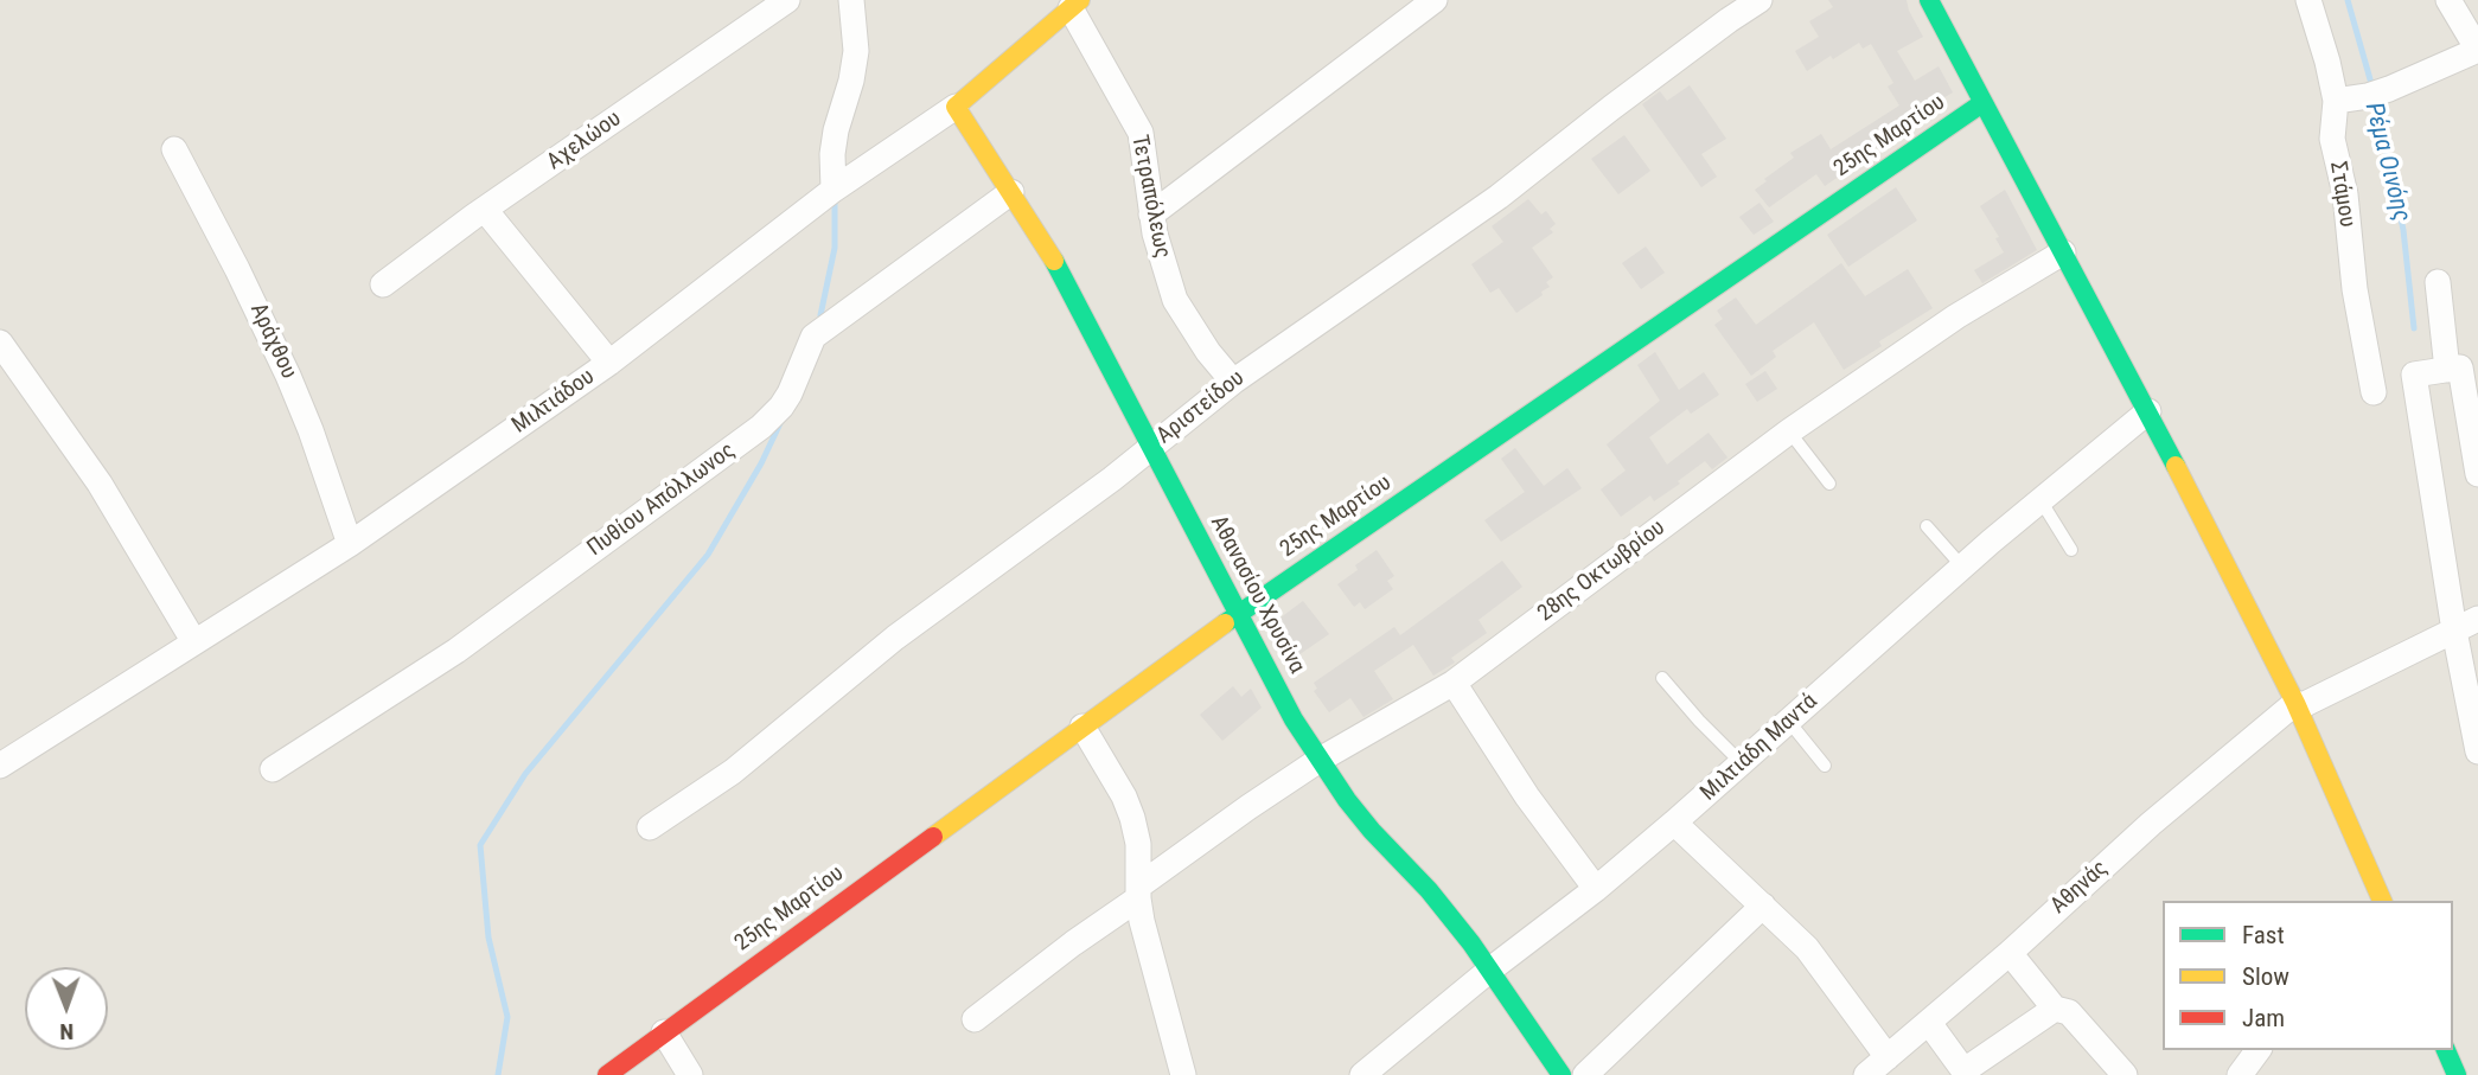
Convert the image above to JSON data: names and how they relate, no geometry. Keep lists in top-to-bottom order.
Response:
{
  "streets": {
    "main road": ["25ης Μαρτίου", "Μιλτιάδου", "Αθανασίου Χρυσίνα"],
    "street": [
      "Αχελώου",
      "Στάμου",
      "Τετραπόλεως",
      "Αράχθου",
      "Αριστείδου",
      "Πυθίου Απόλλωνος",
      "28ης Οκτωβρίου",
      "Μιλτιάδη Μαντά",
      "Αθηνάς"
    ]
  },
  "crossings": [
    ["25ης Μαρτίου", "Αθανασίου Χρυσίνα"],
    ["Τετραπόλεως", "Μιλτιάδου"],
    ["Τετραπόλεως", "Αριστείδου"],
    ["Αράχθου", "Μιλτιάδου"],
    ["Μιλτιάδου", "Αθανασίου Χρυσίνα"],
    ["Αριστείδου", "Αθανασίου Χρυσίνα"],
    ["Πυθίου Απόλλωνος", "Αθανασίου Χρυσίνα"],
    ["28ης Οκτωβρίου", "Αθανασίου Χρυσίνα"],
    ["Αθανασίου Χρυσίνα", "Μιλτιάδη Μαντά"]
  ],
  "water": ["Ρέμα Οινόης"],
  "legend": ["Fast", "Slow", "Jam"],
  "north": "bottom"
}
